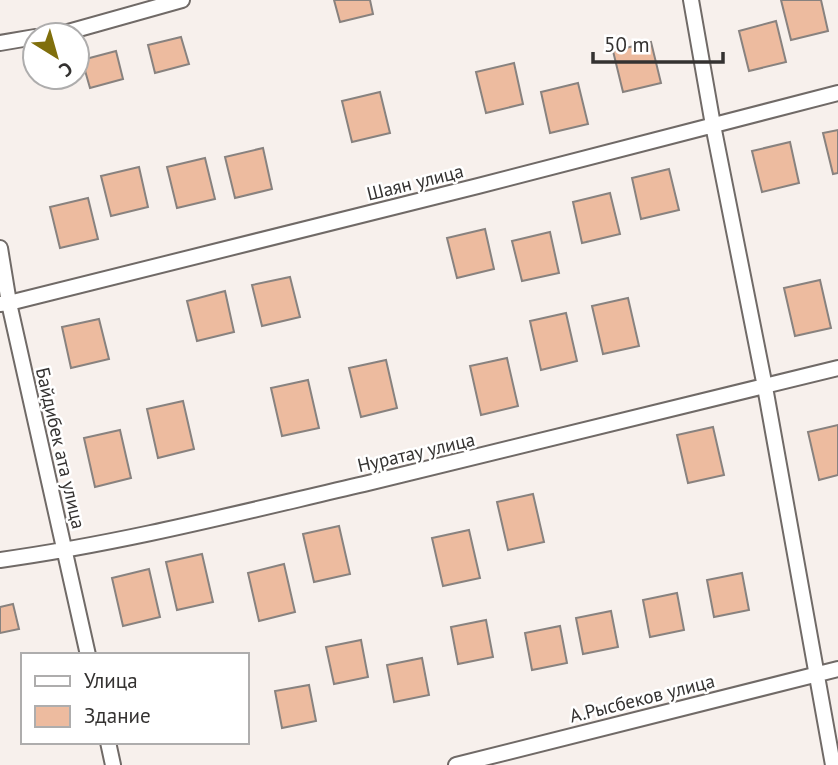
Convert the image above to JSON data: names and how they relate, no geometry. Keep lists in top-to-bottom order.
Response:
{
  "streets": {
    "street": [
      "Шаян улица",
      "Байдибек ата улица",
      "Нуратау улица",
      "А.Рысбеков улица"
    ]
  },
  "crossings": [
    ["Шаян улица", "Байдибек ата улица"],
    ["Байдибек ата улица", "Нуратау улица"]
  ],
  "legend": ["Улица", "Здание"],
  "scale_bar": "50 m",
  "north": "bottom right"
}
